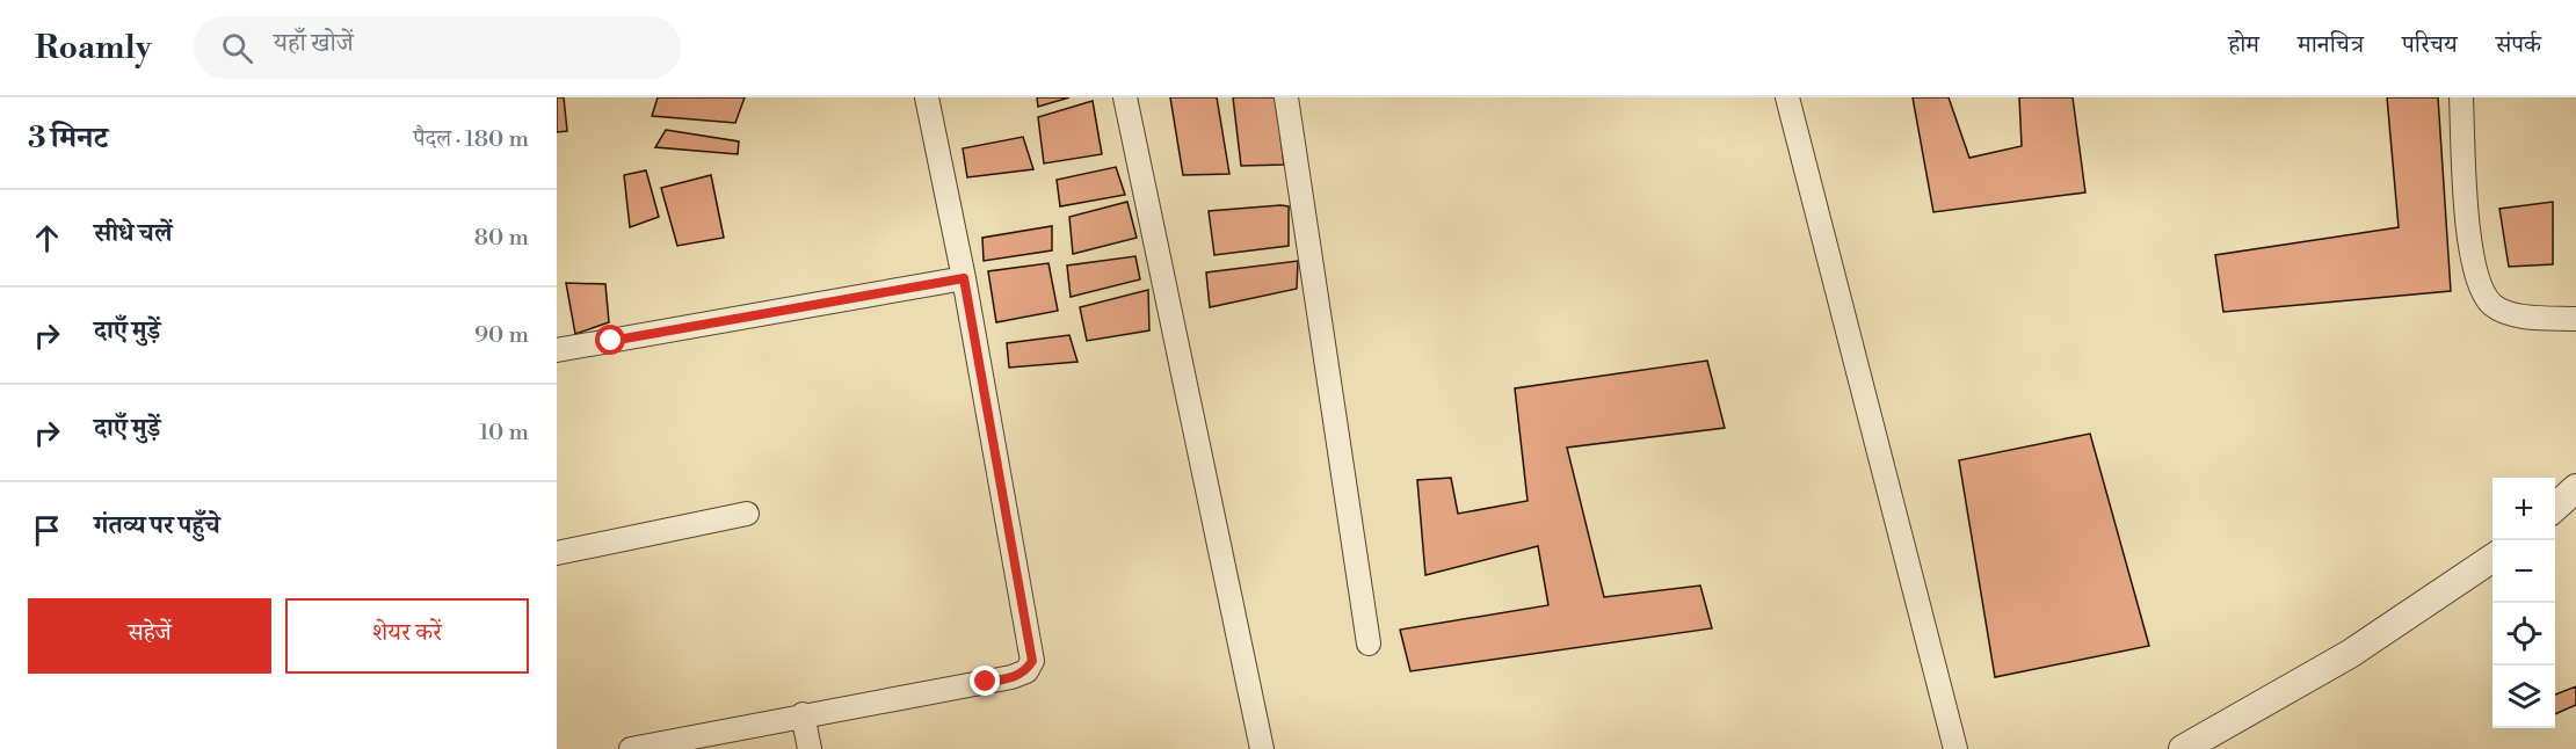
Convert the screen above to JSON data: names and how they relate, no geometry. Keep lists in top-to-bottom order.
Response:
{
  "page": {
    "header": "Roamly",
    "search": "यहाँ खोजें",
    "nav": [
      "होम",
      "मानचित्र",
      "परिचय",
      "संपर्क"
    ],
    "heading": ["3 मिनट", "पैदल · 180 m"],
    "list": [
      ["सीधे चलें", "80 m"],
      ["दाएँ मुड़ें", "90 m"],
      ["दाएँ मुड़ें", "10 m"],
      "गंतव्य पर पहुँचे"
    ],
    "map_buttons": ["+", "−"],
    "buttons": ["सहेजें", "शेयर करें"]
  }
}
